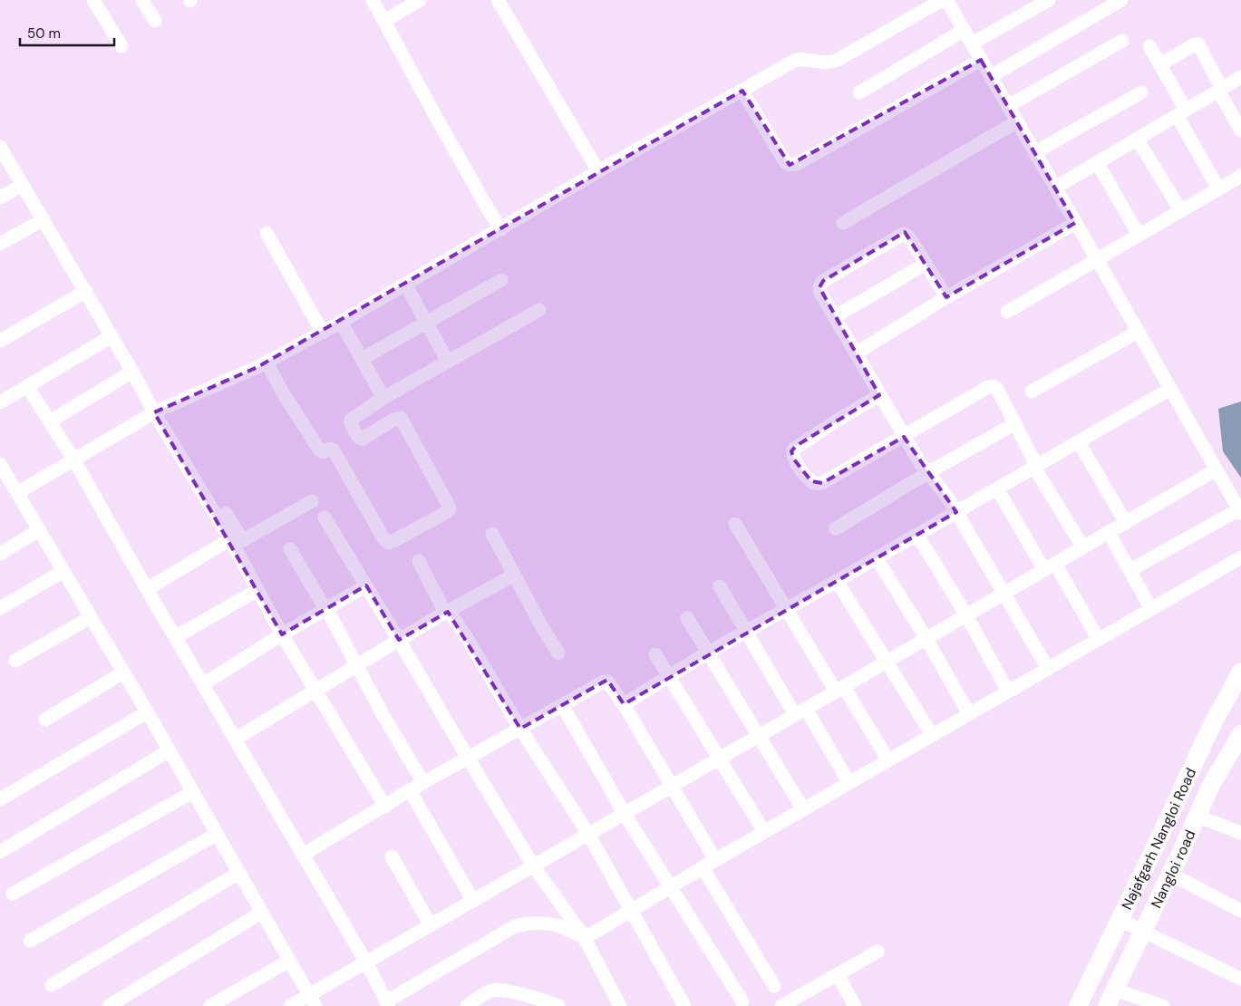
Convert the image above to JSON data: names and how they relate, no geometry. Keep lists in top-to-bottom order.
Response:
{
  "streets": {
    "main road": ["Najafgarh Nangloi Road", "Nangloi road"]
  },
  "scale_bar": "50 m"
}
